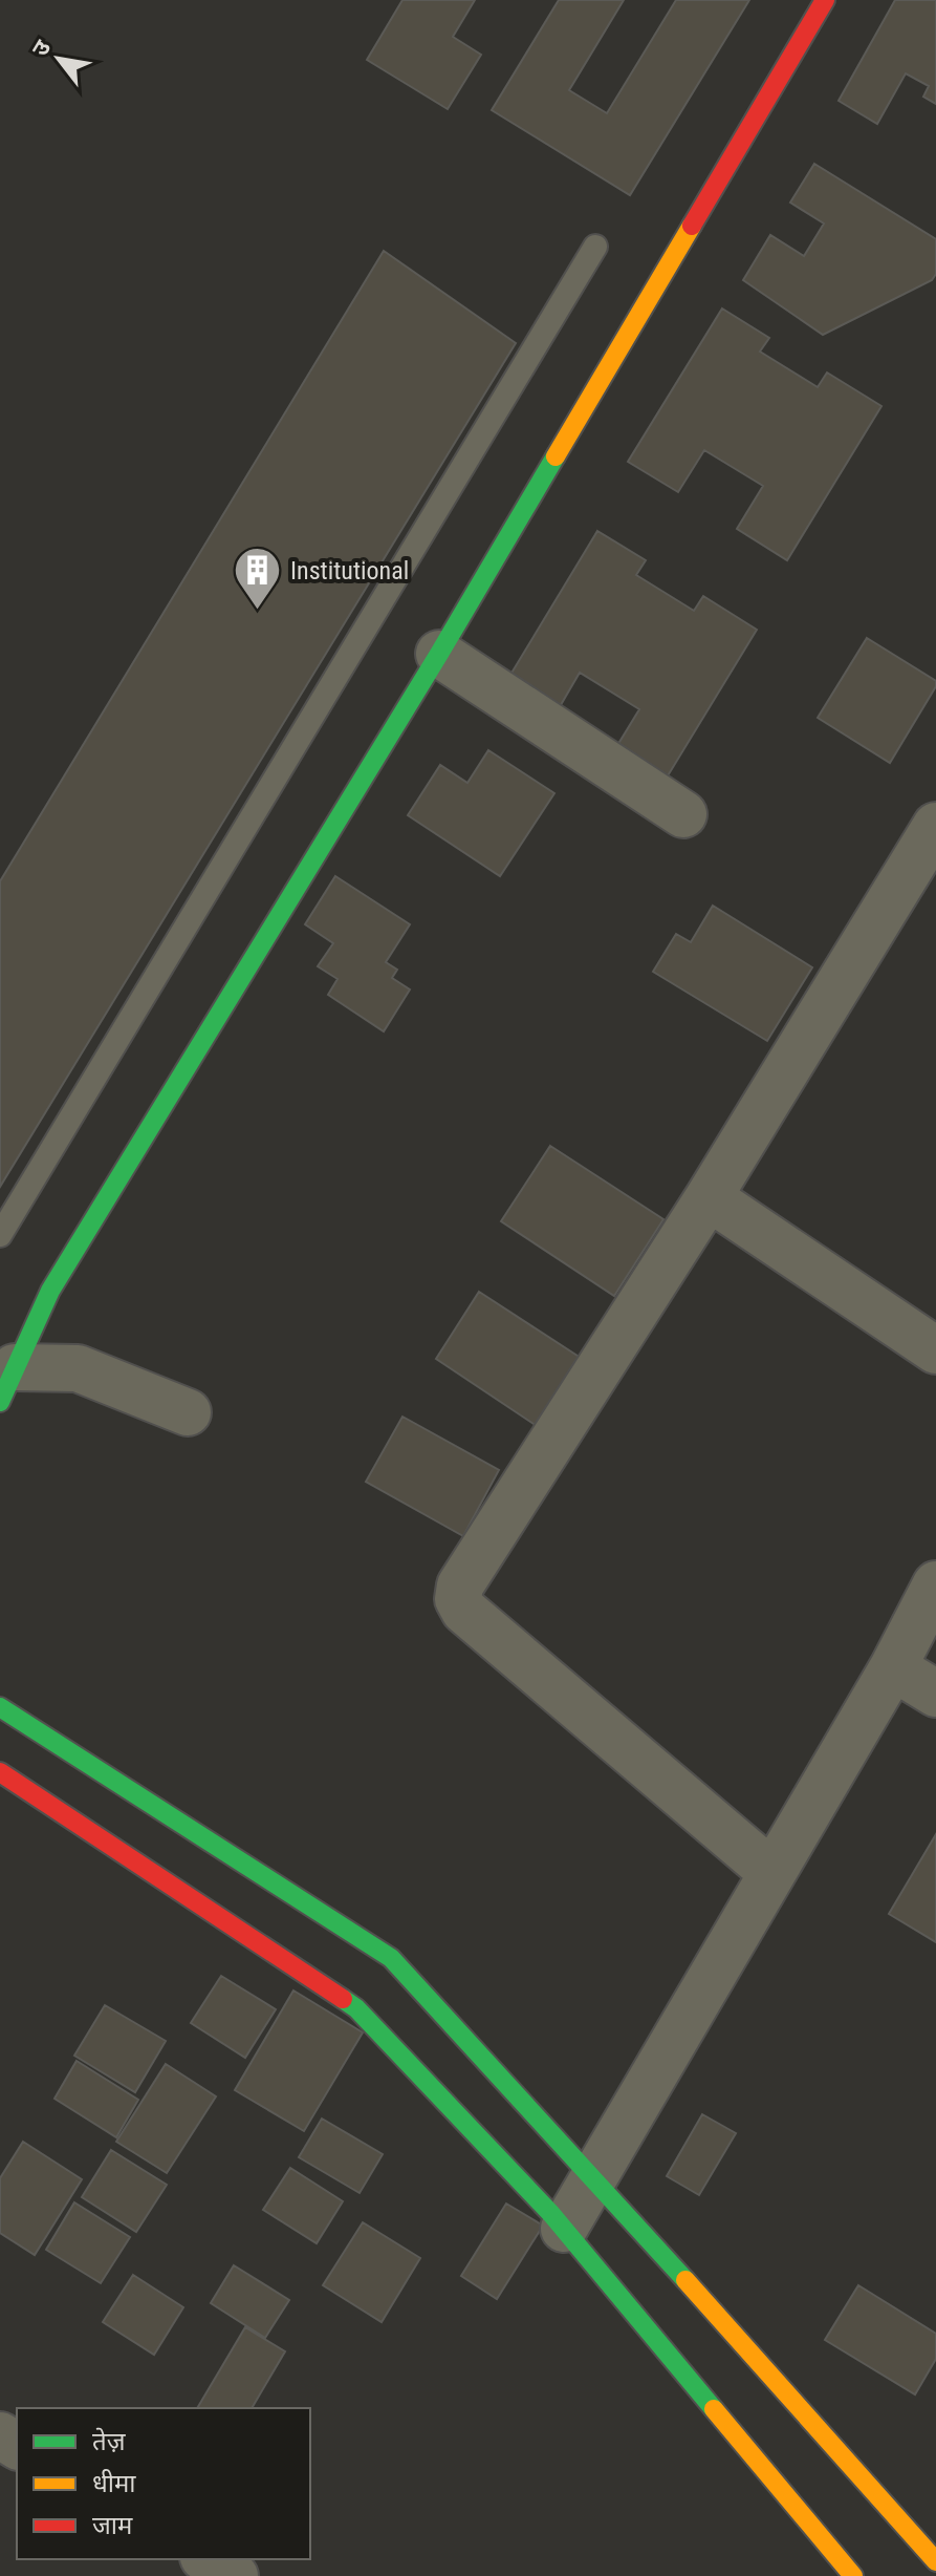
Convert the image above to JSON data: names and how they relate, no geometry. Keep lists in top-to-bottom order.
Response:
{
  "places": {
    "building": ["Institutional"]
  },
  "legend": ["तेज़", "धीमा", "जाम"],
  "north": "top left"
}
